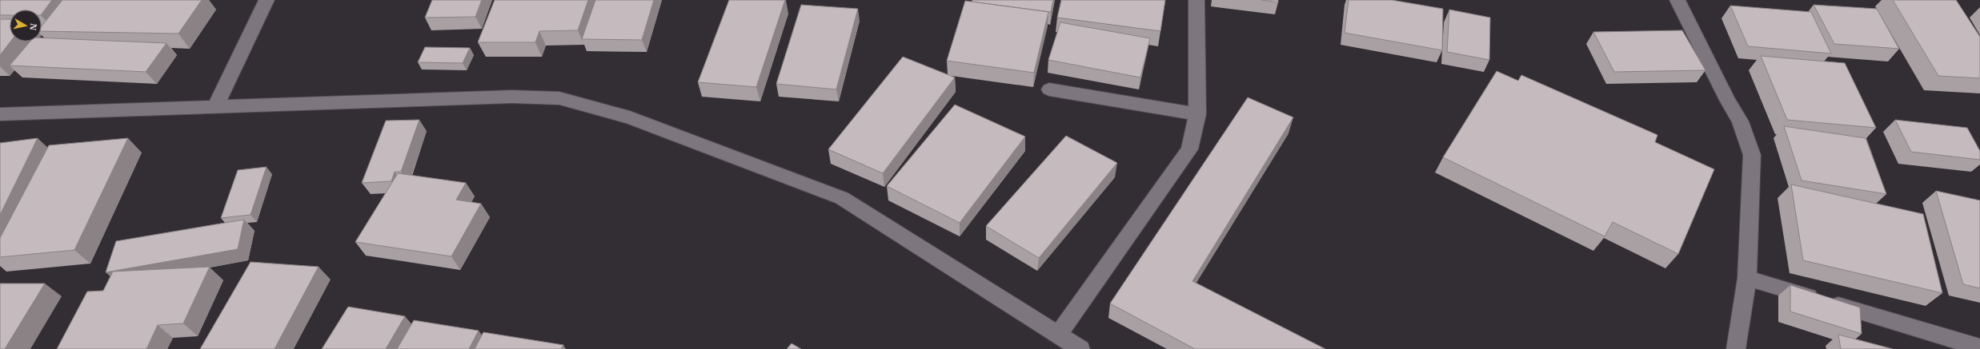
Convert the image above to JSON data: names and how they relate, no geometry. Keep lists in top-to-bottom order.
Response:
{
  "north": "right"
}
